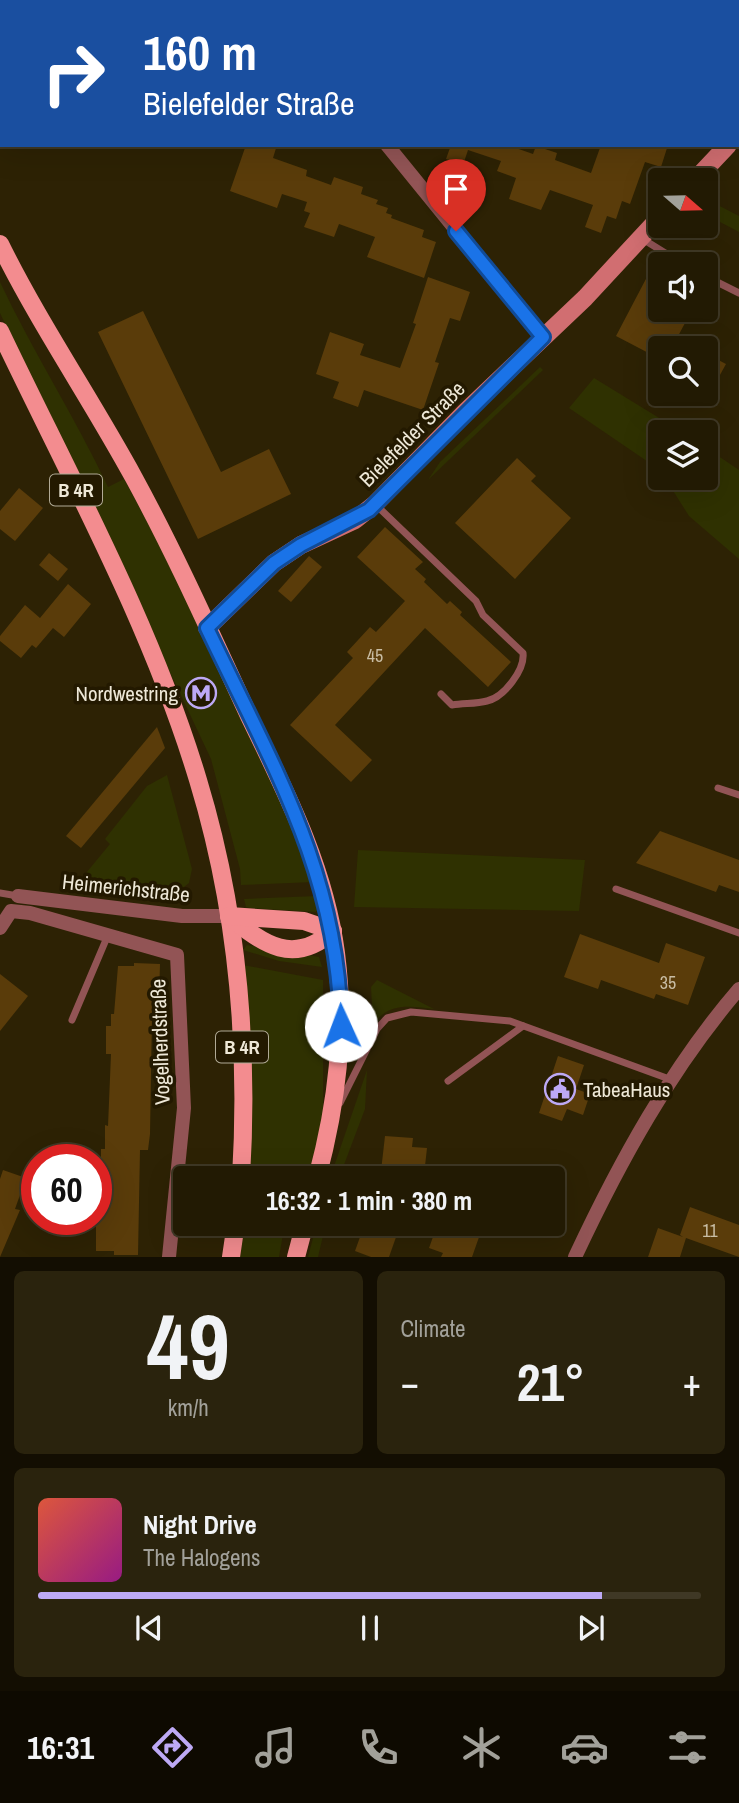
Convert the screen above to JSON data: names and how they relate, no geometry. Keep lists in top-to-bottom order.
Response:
{
  "streets": {
    "main road": ["B 4R"],
    "street": ["Bielefelder Straße", "Heimerichstraße", "Vogelherdstraße"]
  },
  "crossings": [
    ["Bielefelder Straße", "B 4R"],
    ["B 4R", "Heimerichstraße"]
  ],
  "places": {
    "metro station": ["Nordwestring"],
    "public building": ["TabeaHaus"]
  },
  "house_numbers": ["45", "35", "11"],
  "north": "right",
  "page": {
    "turn": ["160 m", "Bielefelder Straße"],
    "limit": "60",
    "trip": "16:32 · 1 min · 380 m",
    "tile": [
      ["49", "km/h"],
      "Climate"
    ],
    "heat": ["−", "21°", "+"],
    "song": ["Night Drive", "The Halogens"],
    "tabs": "16:31"
  }
}
